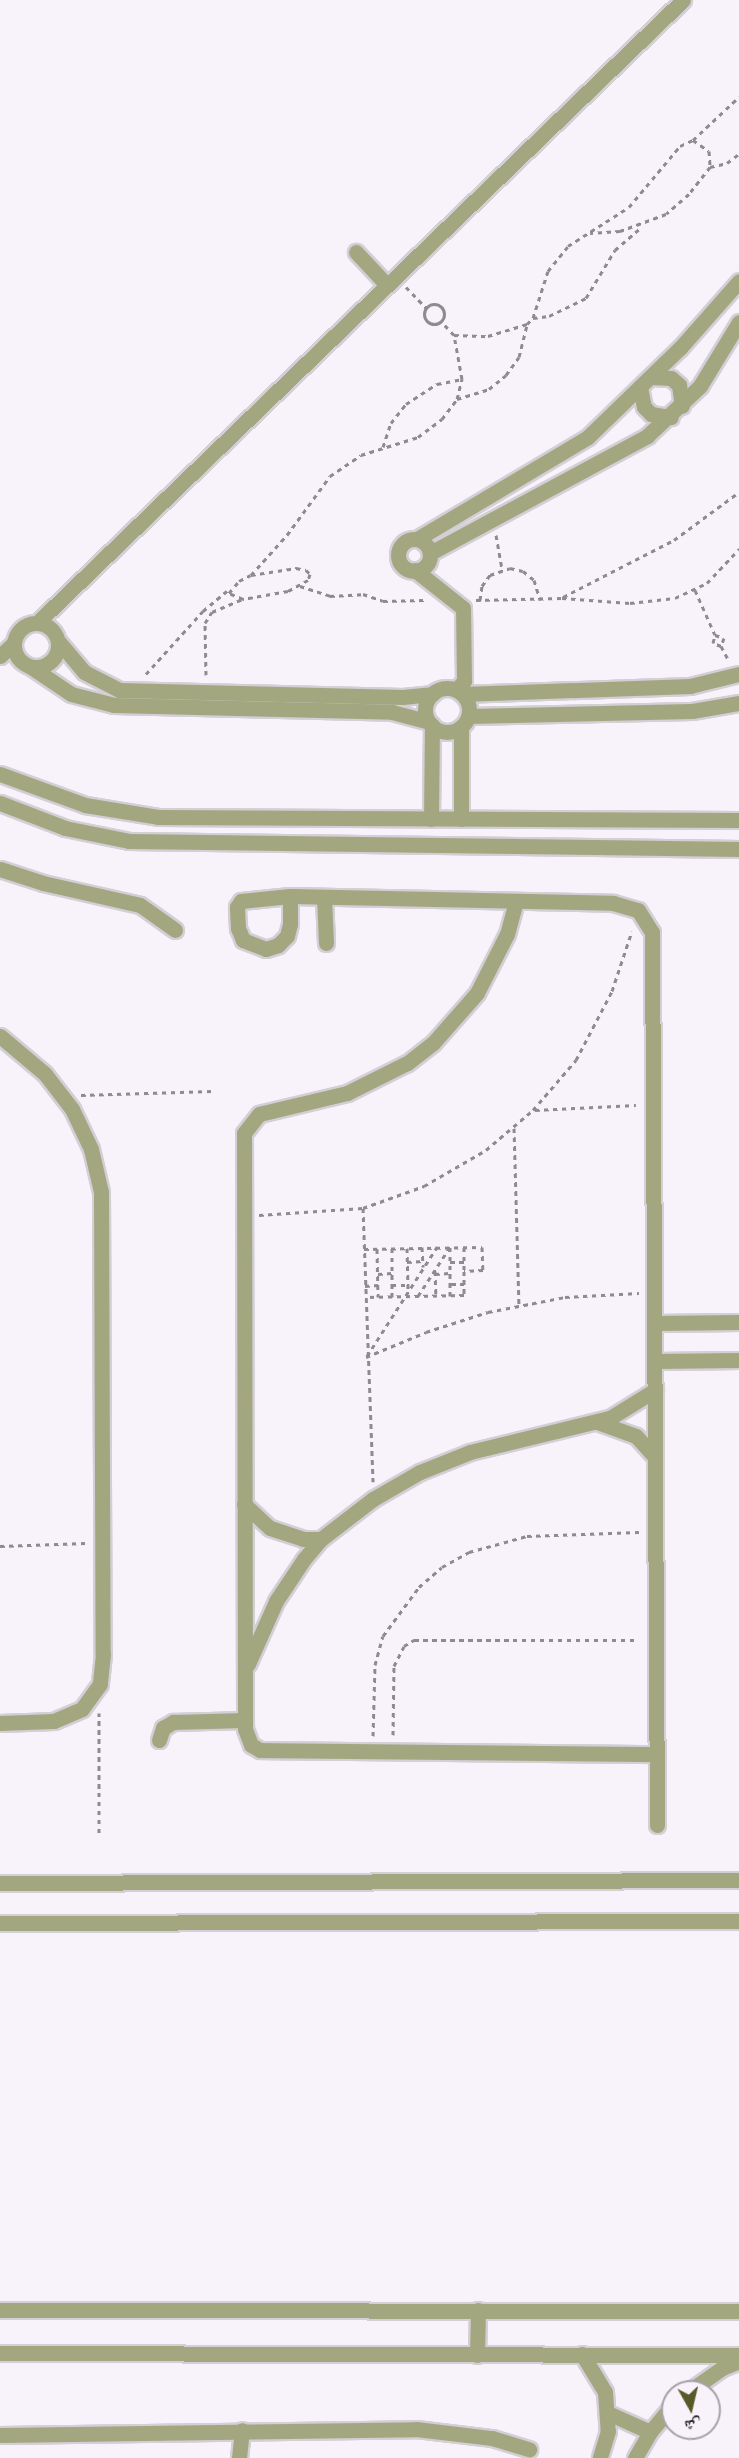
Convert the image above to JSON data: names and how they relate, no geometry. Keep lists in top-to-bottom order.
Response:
{
  "north": "bottom"
}
